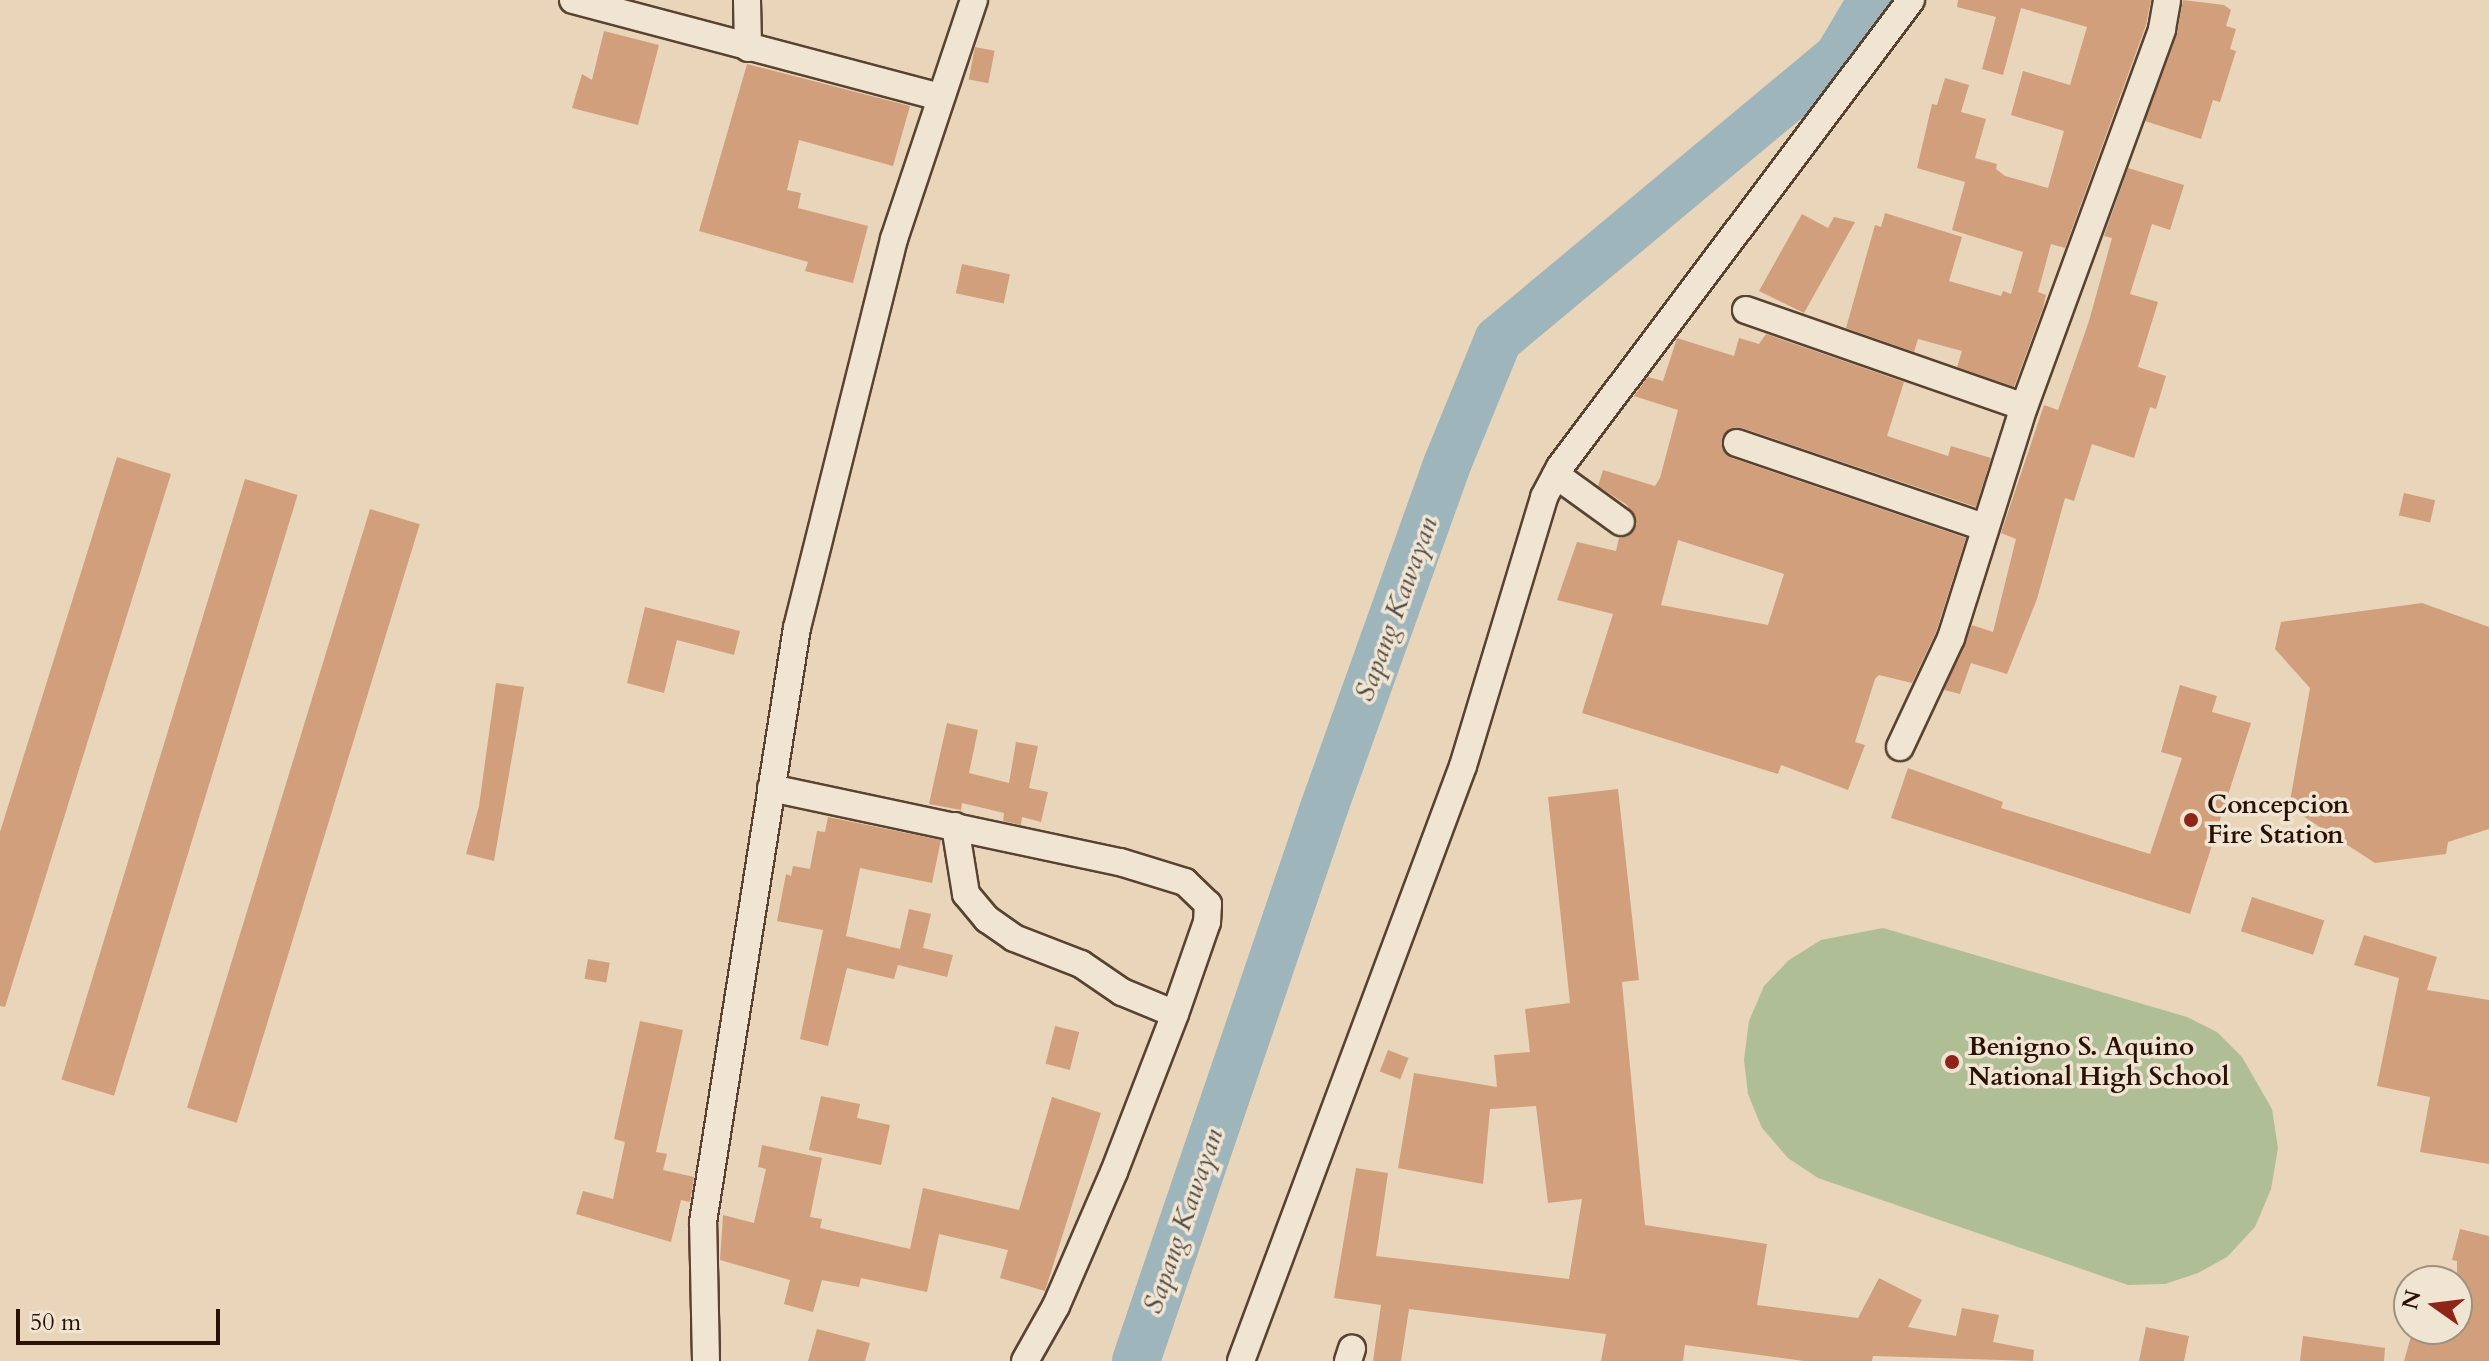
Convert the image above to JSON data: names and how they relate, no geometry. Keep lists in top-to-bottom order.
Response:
{
  "water": ["Sapang Kawayan"],
  "places": ["Concepcion Fire Station", "Benigno S. Aquino National High School"],
  "scale_bar": "50 m",
  "north": "left"
}
